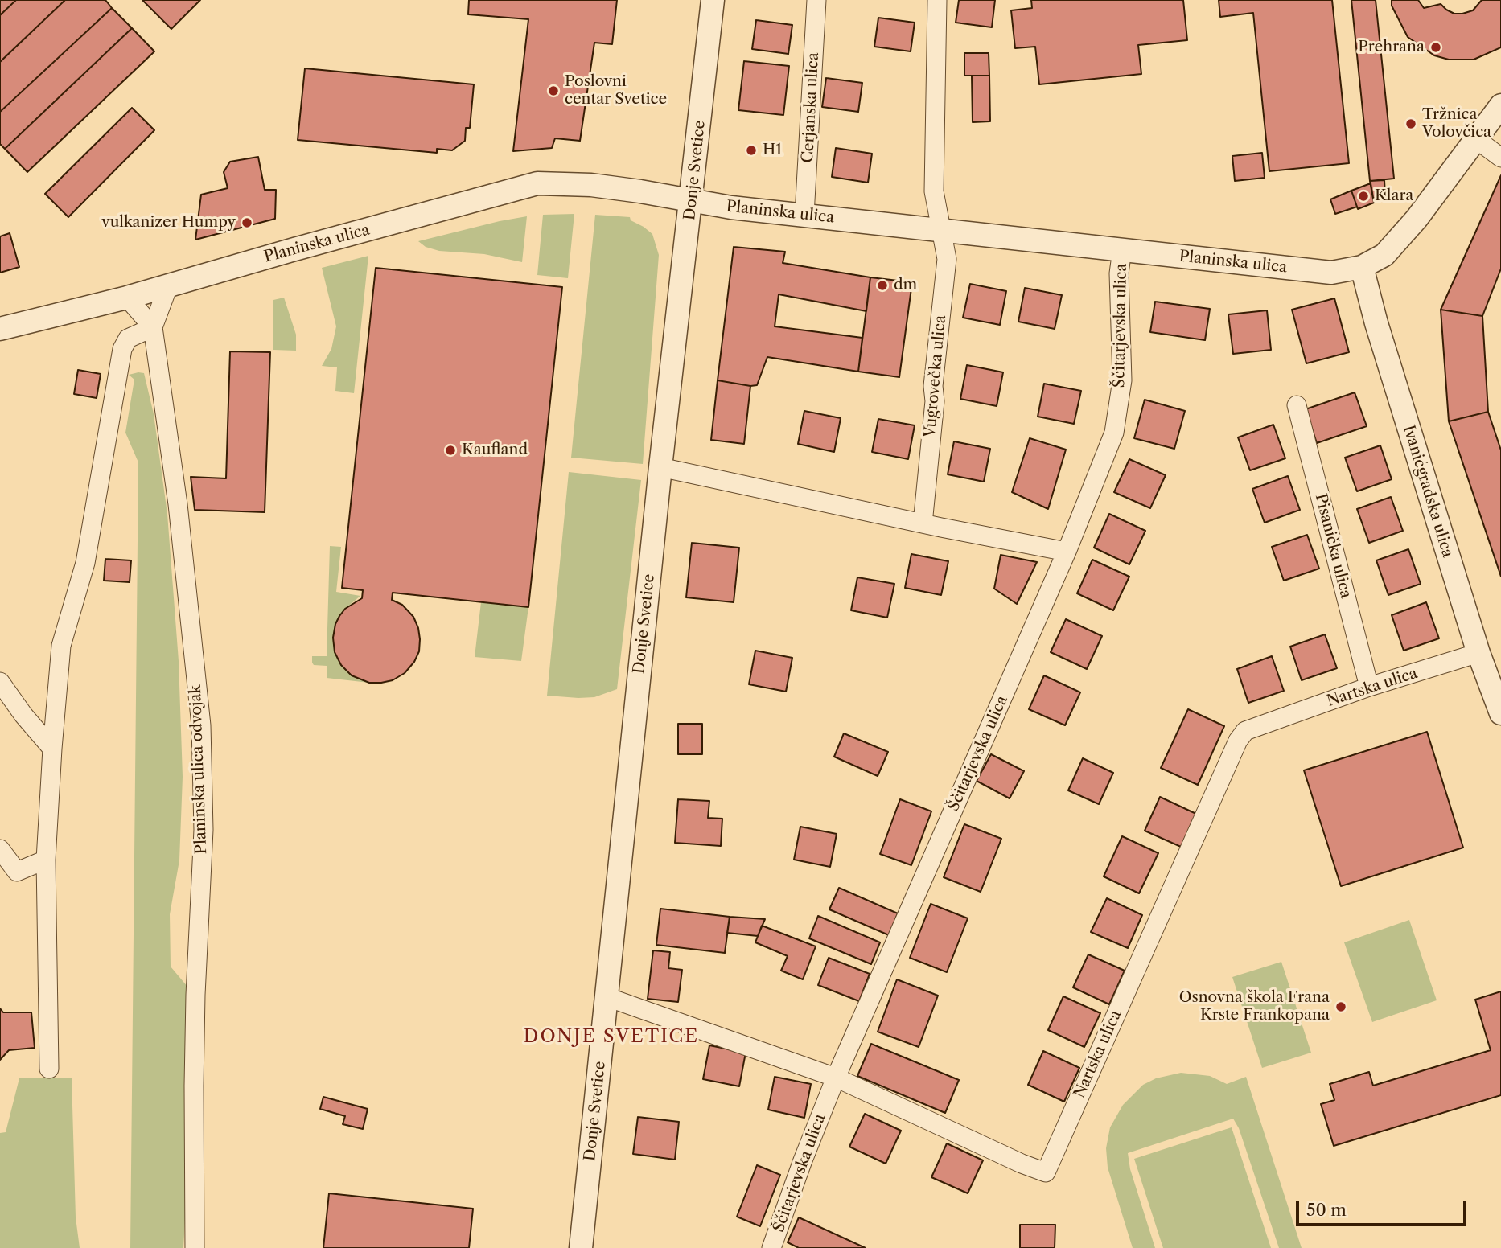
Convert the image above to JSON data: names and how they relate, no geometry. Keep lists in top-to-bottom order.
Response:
{
  "streets": {
    "street": [
      "Cerjanska ulica",
      "Donje Svetice",
      "Planinska ulica",
      "Ščitarjevska ulica",
      "Vugrovečka ulica",
      "Ivanićgradska ulica",
      "Pisanička ulica",
      "Nartska ulica",
      "Planinska ulica odvojak"
    ]
  },
  "crossings": [
    ["Cerjanska ulica", "Planinska ulica"],
    ["Donje Svetice", "Planinska ulica"],
    ["Donje Svetice", "Nartska ulica"],
    ["Planinska ulica", "Ščitarjevska ulica"],
    ["Planinska ulica", "Vugrovečka ulica"],
    ["Planinska ulica", "Ivanićgradska ulica"],
    ["Planinska ulica", "Planinska ulica odvojak"],
    ["Ščitarjevska ulica", "Nartska ulica"],
    ["Ivanićgradska ulica", "Nartska ulica"],
    ["Pisanička ulica", "Nartska ulica"]
  ],
  "districts": ["DONJE SVETICE"],
  "places": [
    "Prehrana",
    "Poslovni centar Svetice",
    "Tržnica Volovčica",
    "H1",
    "Klara",
    "vulkanizer Humpy",
    "dm",
    "Kaufland",
    "Osnovna škola Frana Krste Frankopana"
  ],
  "scale_bar": "50 m"
}
